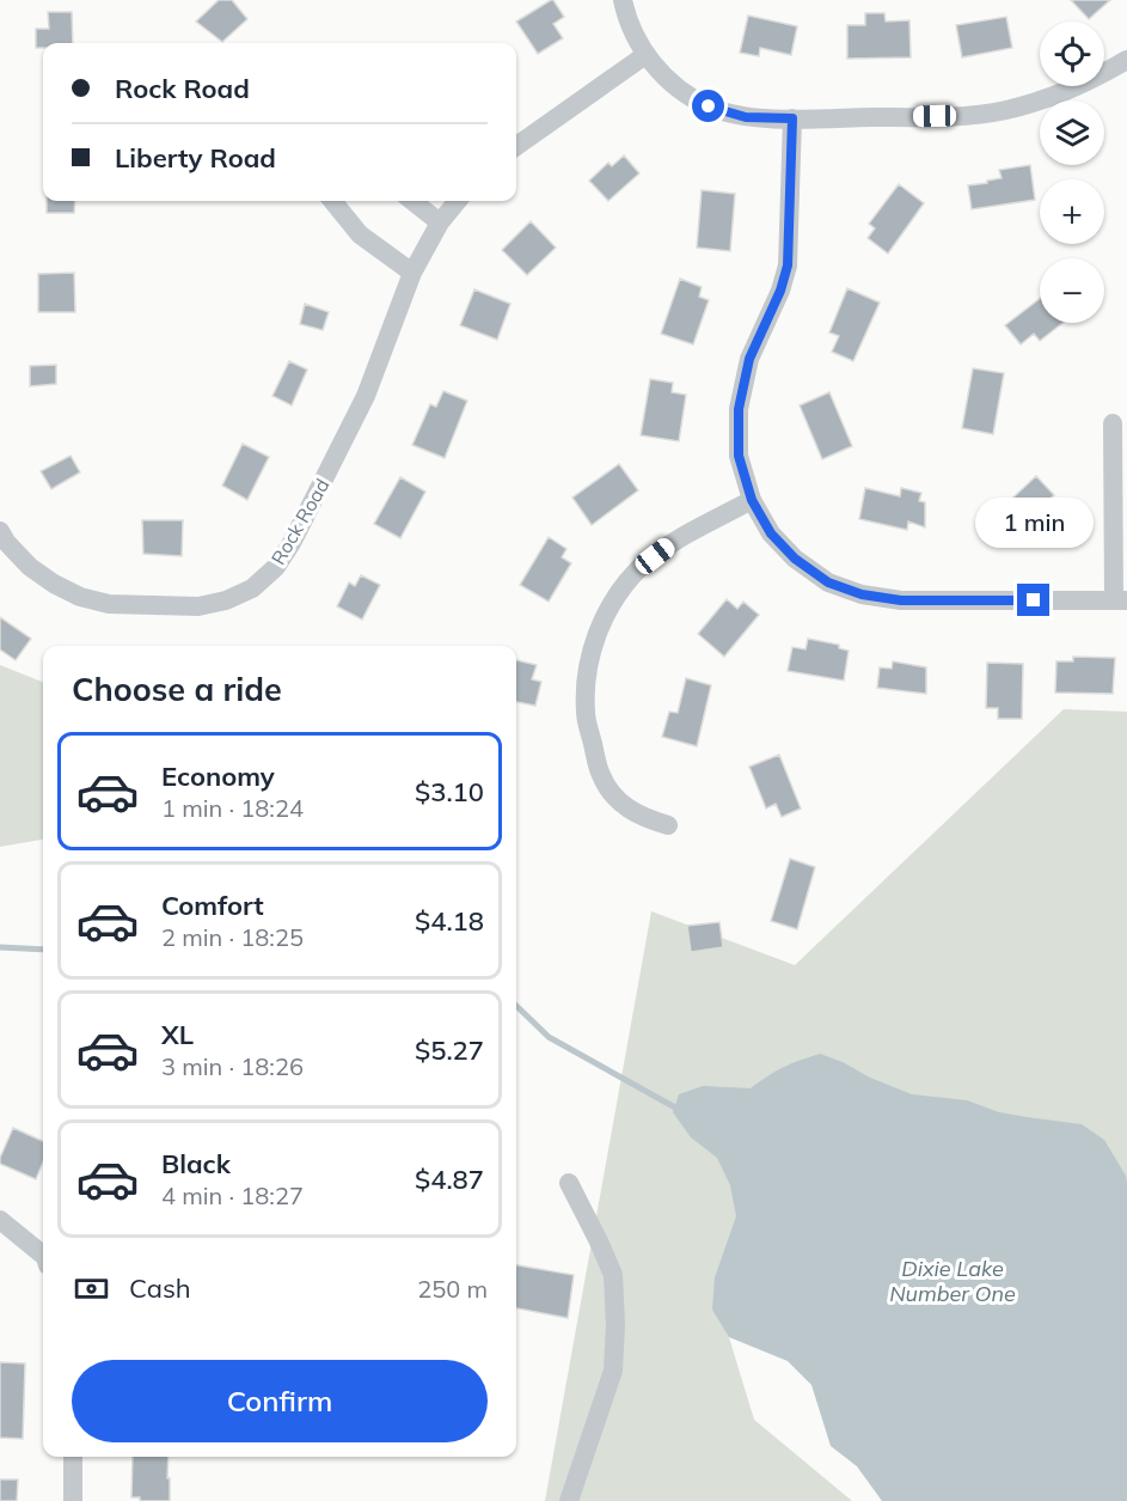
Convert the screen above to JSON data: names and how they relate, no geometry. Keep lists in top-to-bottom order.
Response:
{
  "streets": {
    "street": ["Rock Road"]
  },
  "water": ["Dixie Lake Number One"],
  "page": {
    "map_buttons": ["+", "−"],
    "banner": ["Rock Road", "Liberty Road"],
    "bubble": "1 min",
    "heading": "Choose a ride",
    "list": [
      {
        "name": "Economy",
        "note": "1 min · 18:24",
        "value": "$3.10"
      },
      {
        "name": "Comfort",
        "note": "2 min · 18:25",
        "value": "$4.18"
      },
      {
        "name": "XL",
        "note": "3 min · 18:26",
        "value": "$5.27"
      },
      {
        "name": "Black",
        "note": "4 min · 18:27",
        "value": "$4.87"
      }
    ],
    "pay": ["Cash", "250 m"],
    "buttons": "Confirm"
  }
}
